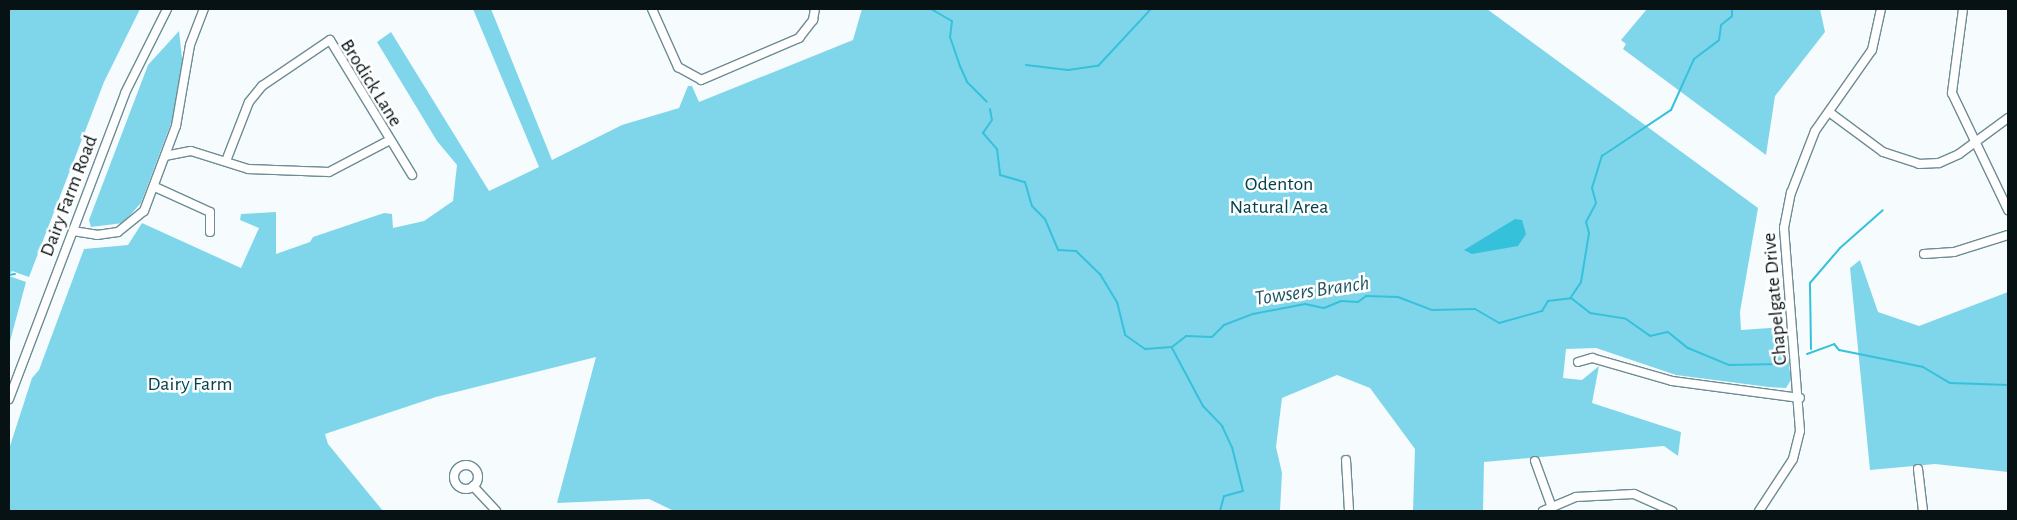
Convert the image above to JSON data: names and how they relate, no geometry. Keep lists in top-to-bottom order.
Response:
{
  "streets": {
    "street": ["Brodick Lane", "Dairy Farm Road", "Chapelgate Drive"]
  },
  "water": ["Towsers Branch"],
  "parks": ["Odenton Natural Area", "Dairy Farm"]
}
